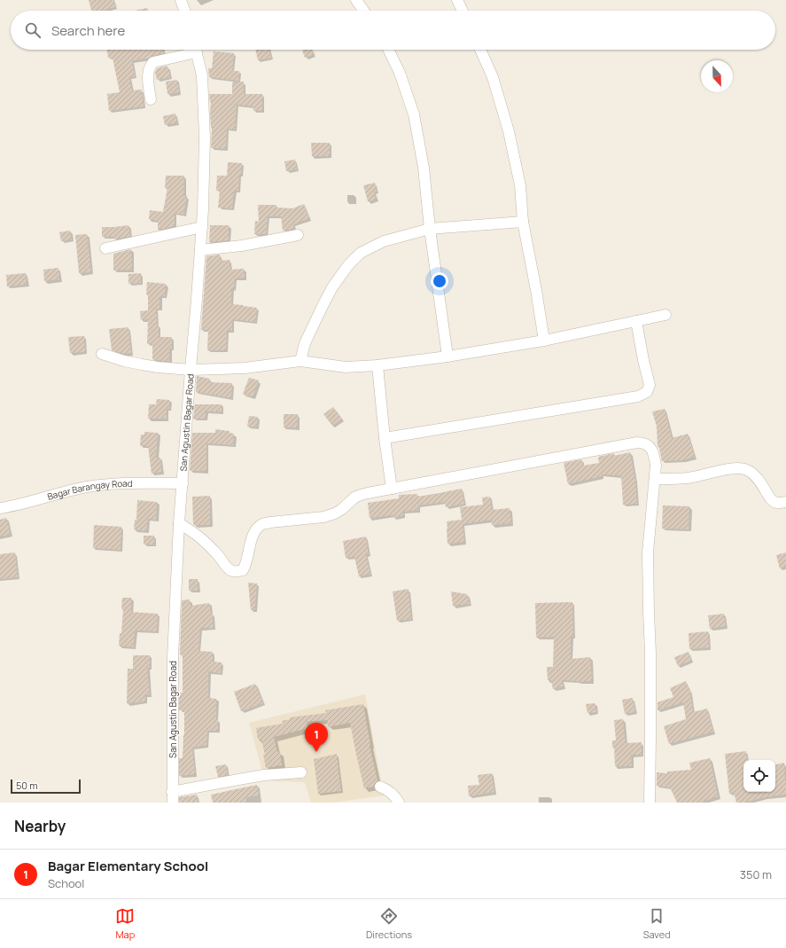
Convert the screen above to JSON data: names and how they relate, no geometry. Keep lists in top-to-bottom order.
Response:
{
  "streets": {
    "street": ["San Agustin Bagar Road", "Bagar Barangay Road"]
  },
  "crossings": [
    ["San Agustin Bagar Road", "Bagar Barangay Road"]
  ],
  "scale_bar": "50 m",
  "north": "bottom",
  "page": {
    "search": "Search here",
    "pins": "1",
    "scale": "50 m",
    "heading": "Nearby",
    "list": [
      {
        "mark": "1",
        "name": "Bagar Elementary School",
        "note": "School",
        "value": "350 m"
      }
    ],
    "nav": ["Map", "Directions", "Saved"]
  }
}
